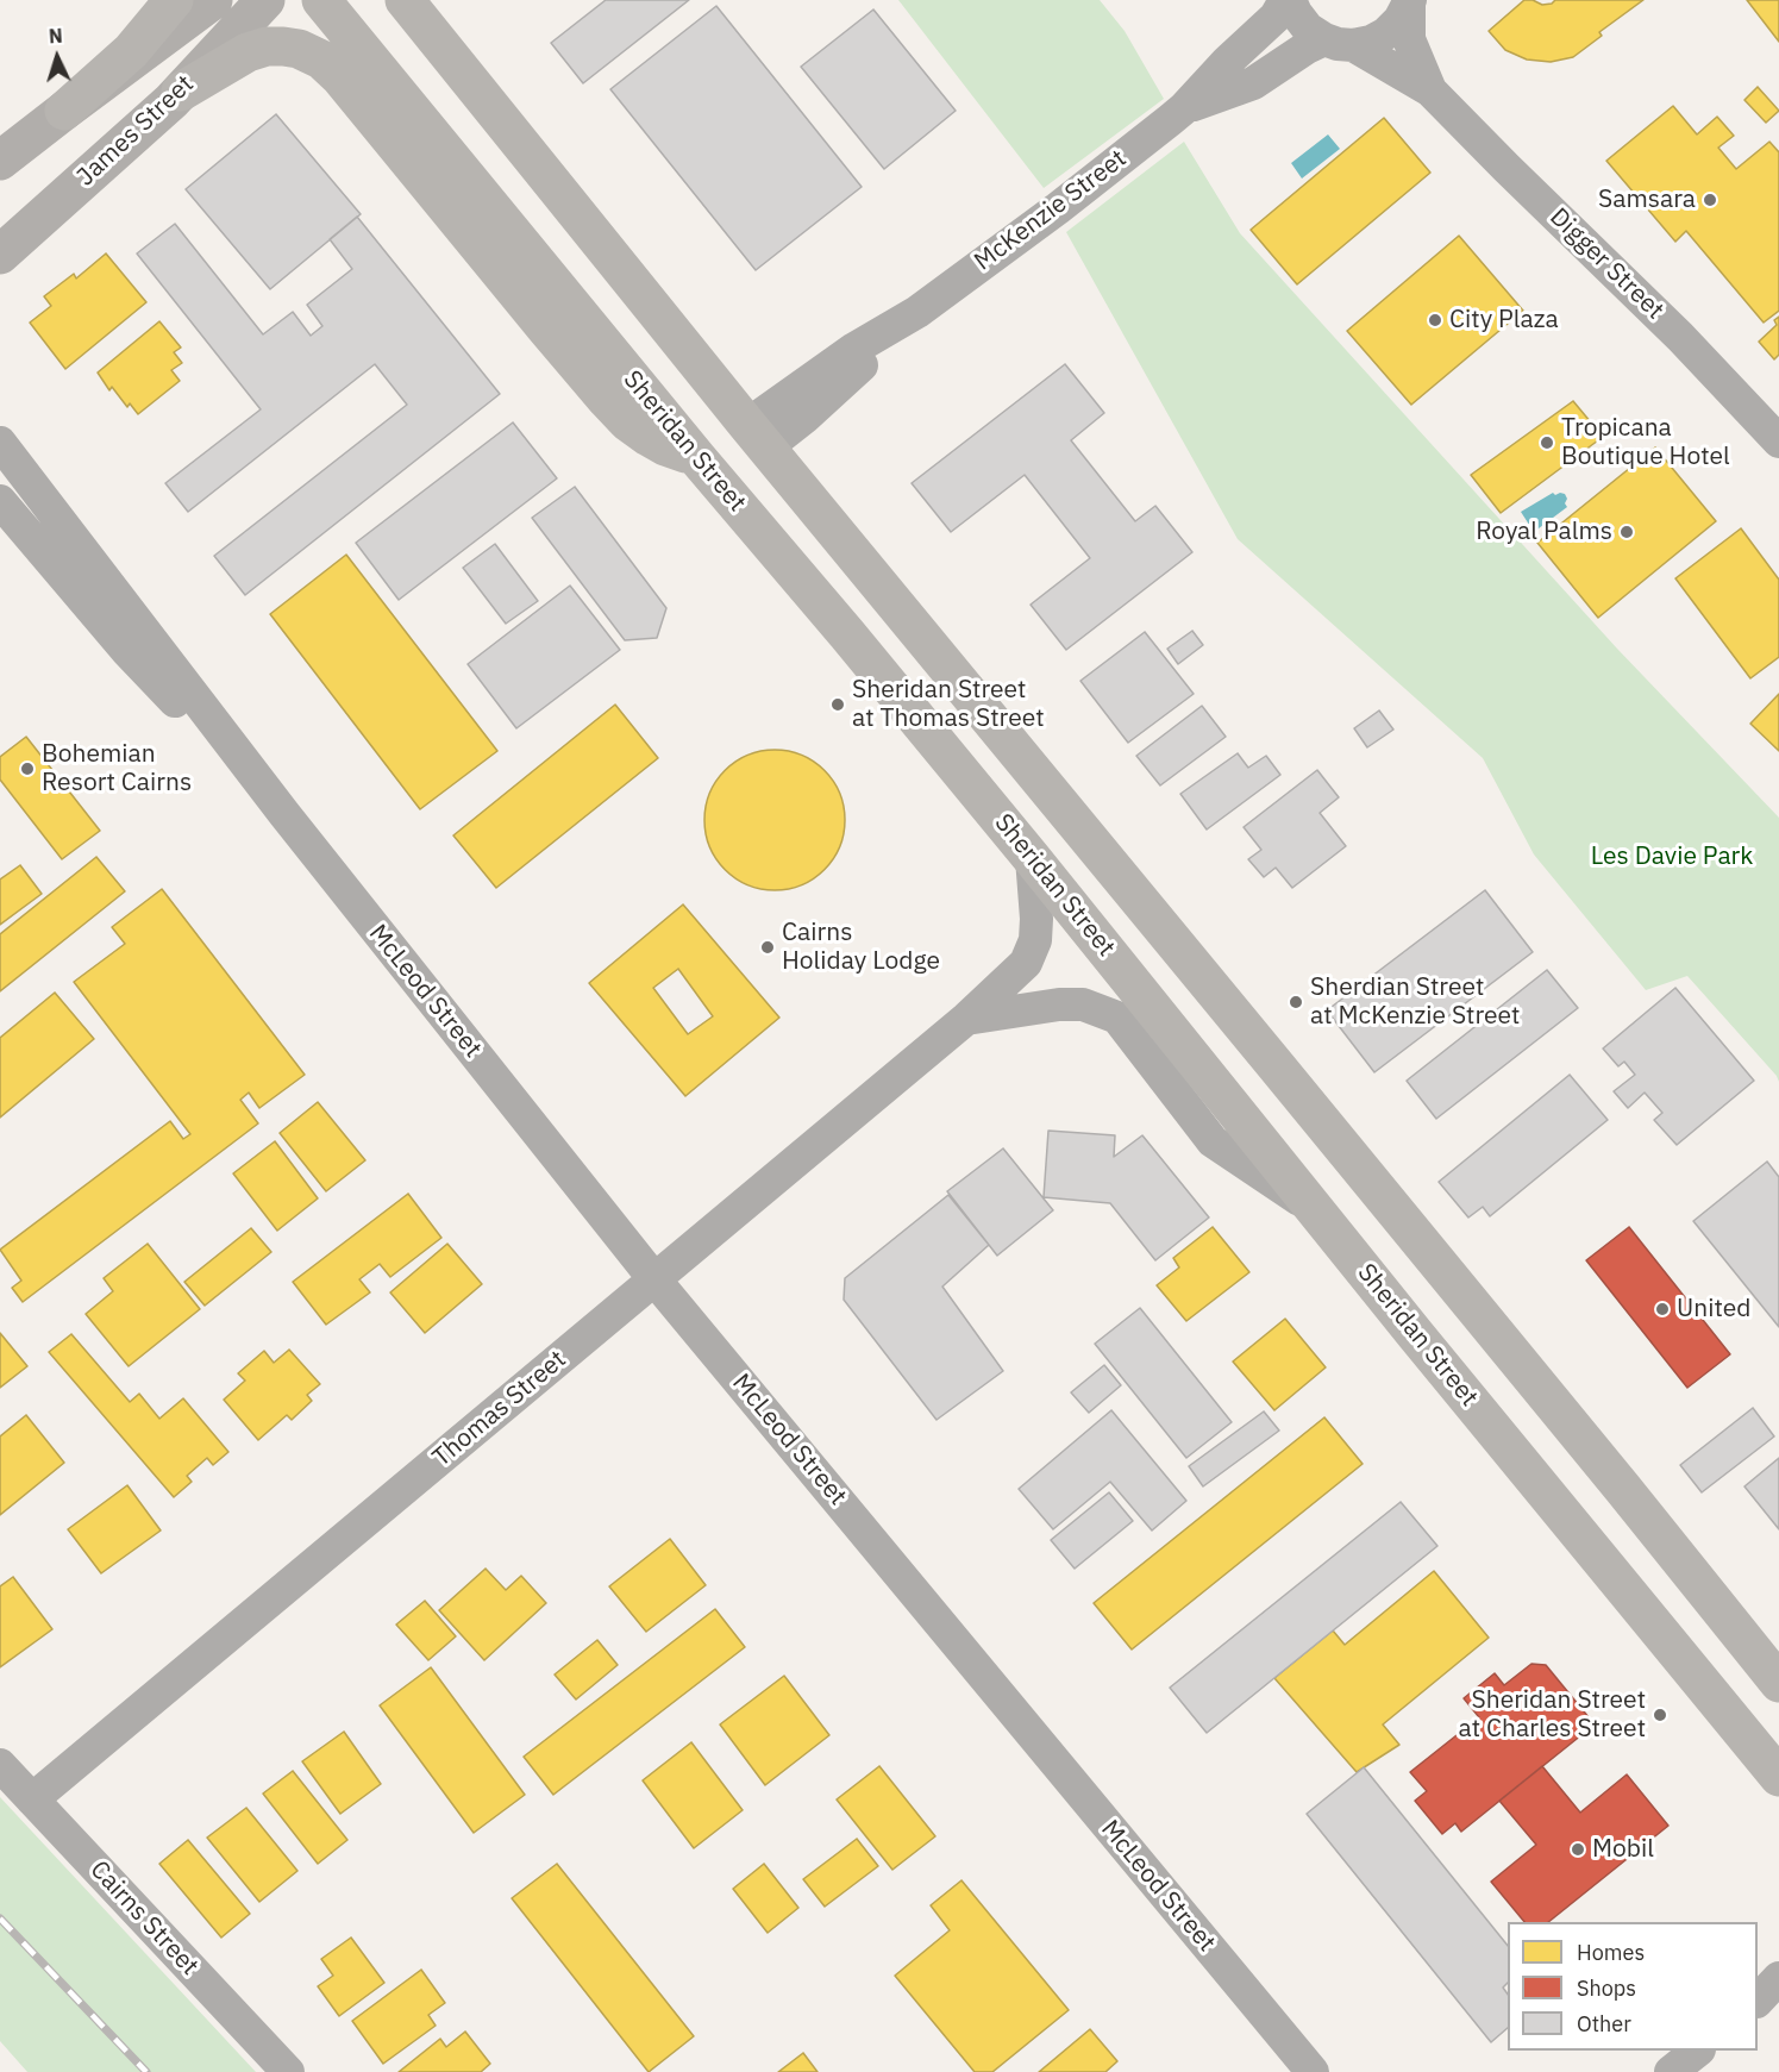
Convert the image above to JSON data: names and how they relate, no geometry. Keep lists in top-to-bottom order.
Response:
{
  "streets": {
    "highway": ["Sheridan Street"],
    "main road": ["James Street"],
    "street": [
      "McKenzie Street",
      "Digger Street",
      "McLeod Street",
      "Thomas Street",
      "Cairns Street"
    ]
  },
  "crossings": [
    ["McKenzie Street", "Digger Street"],
    ["Sheridan Street", "Thomas Street"],
    ["McLeod Street", "Thomas Street"],
    ["Thomas Street", "Cairns Street"]
  ],
  "parks": ["Les Davie Park"],
  "places": [
    "Samsara",
    "City Plaza",
    "Tropicana Boutique Hotel",
    "Royal Palms",
    "Sheridan Street at Thomas Street",
    "Bohemian Resort Cairns",
    "Cairns Holiday Lodge",
    "Sherdian Street at McKenzie Street",
    "United",
    "Sheridan Street at Charles Street",
    "Mobil"
  ],
  "legend": ["Homes", "Shops", "Other"],
  "north": "top"
}
